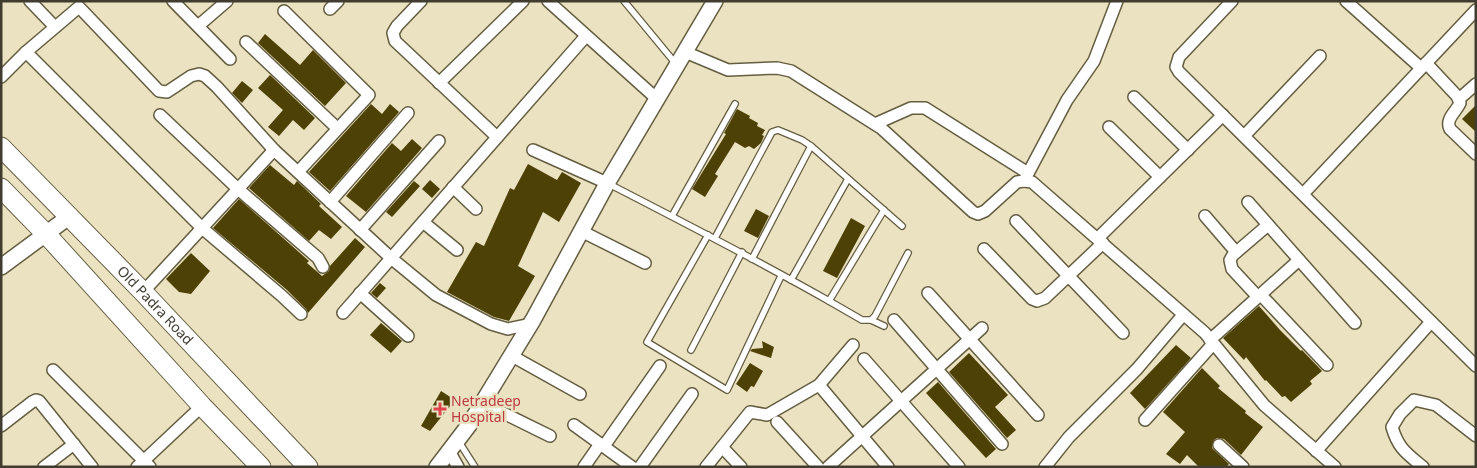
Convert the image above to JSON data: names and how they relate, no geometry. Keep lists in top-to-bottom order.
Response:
{
  "streets": {
    "main road": ["Old Padra Road"]
  },
  "places": {
    "health": ["Netradeep Hospital"]
  }
}
